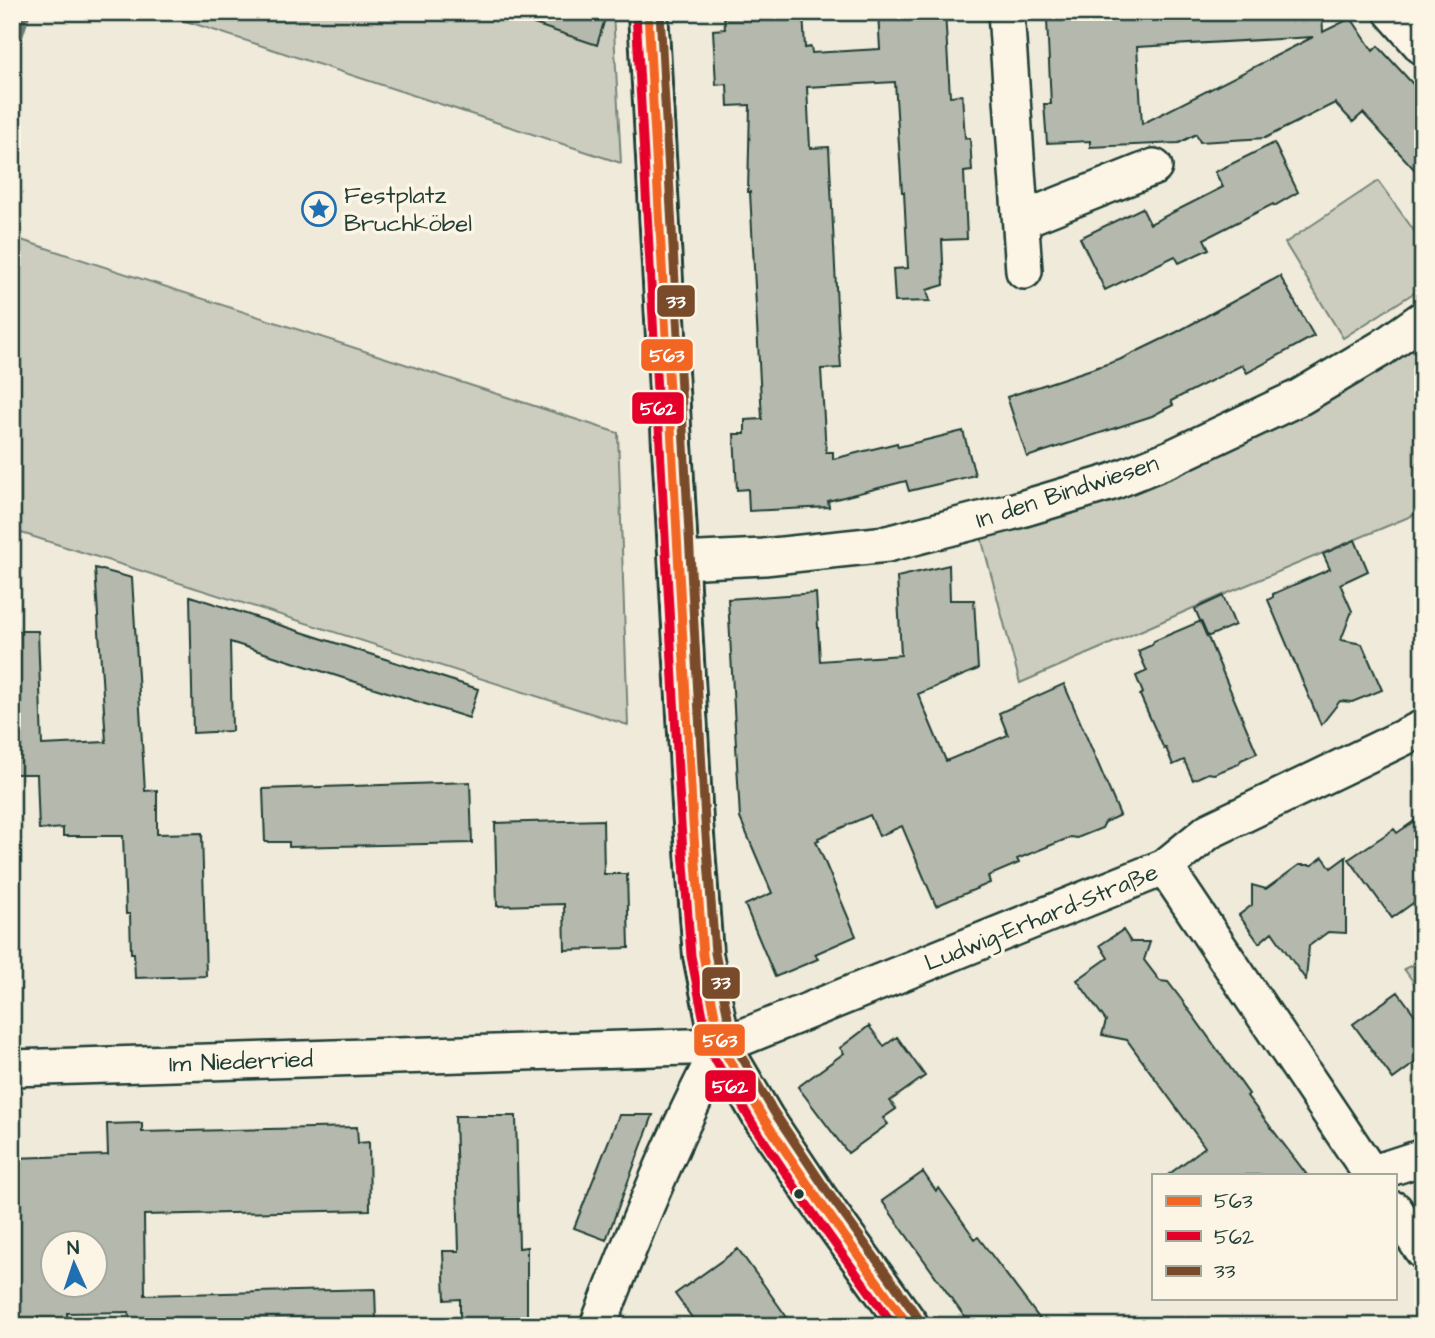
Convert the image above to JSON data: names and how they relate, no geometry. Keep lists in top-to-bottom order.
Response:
{
  "streets": {
    "street": ["In den Bindwiesen", "Ludwig-Erhard-Straße", "Im Niederried"]
  },
  "crossings": [
    ["Ludwig-Erhard-Straße", "Im Niederried"]
  ],
  "places": {
    "place": ["Festplatz Bruchköbel"]
  },
  "lines": ["transit line 563", "transit line 33", "transit line 562"],
  "legend": ["563", "562", "33"],
  "north": "top"
}
